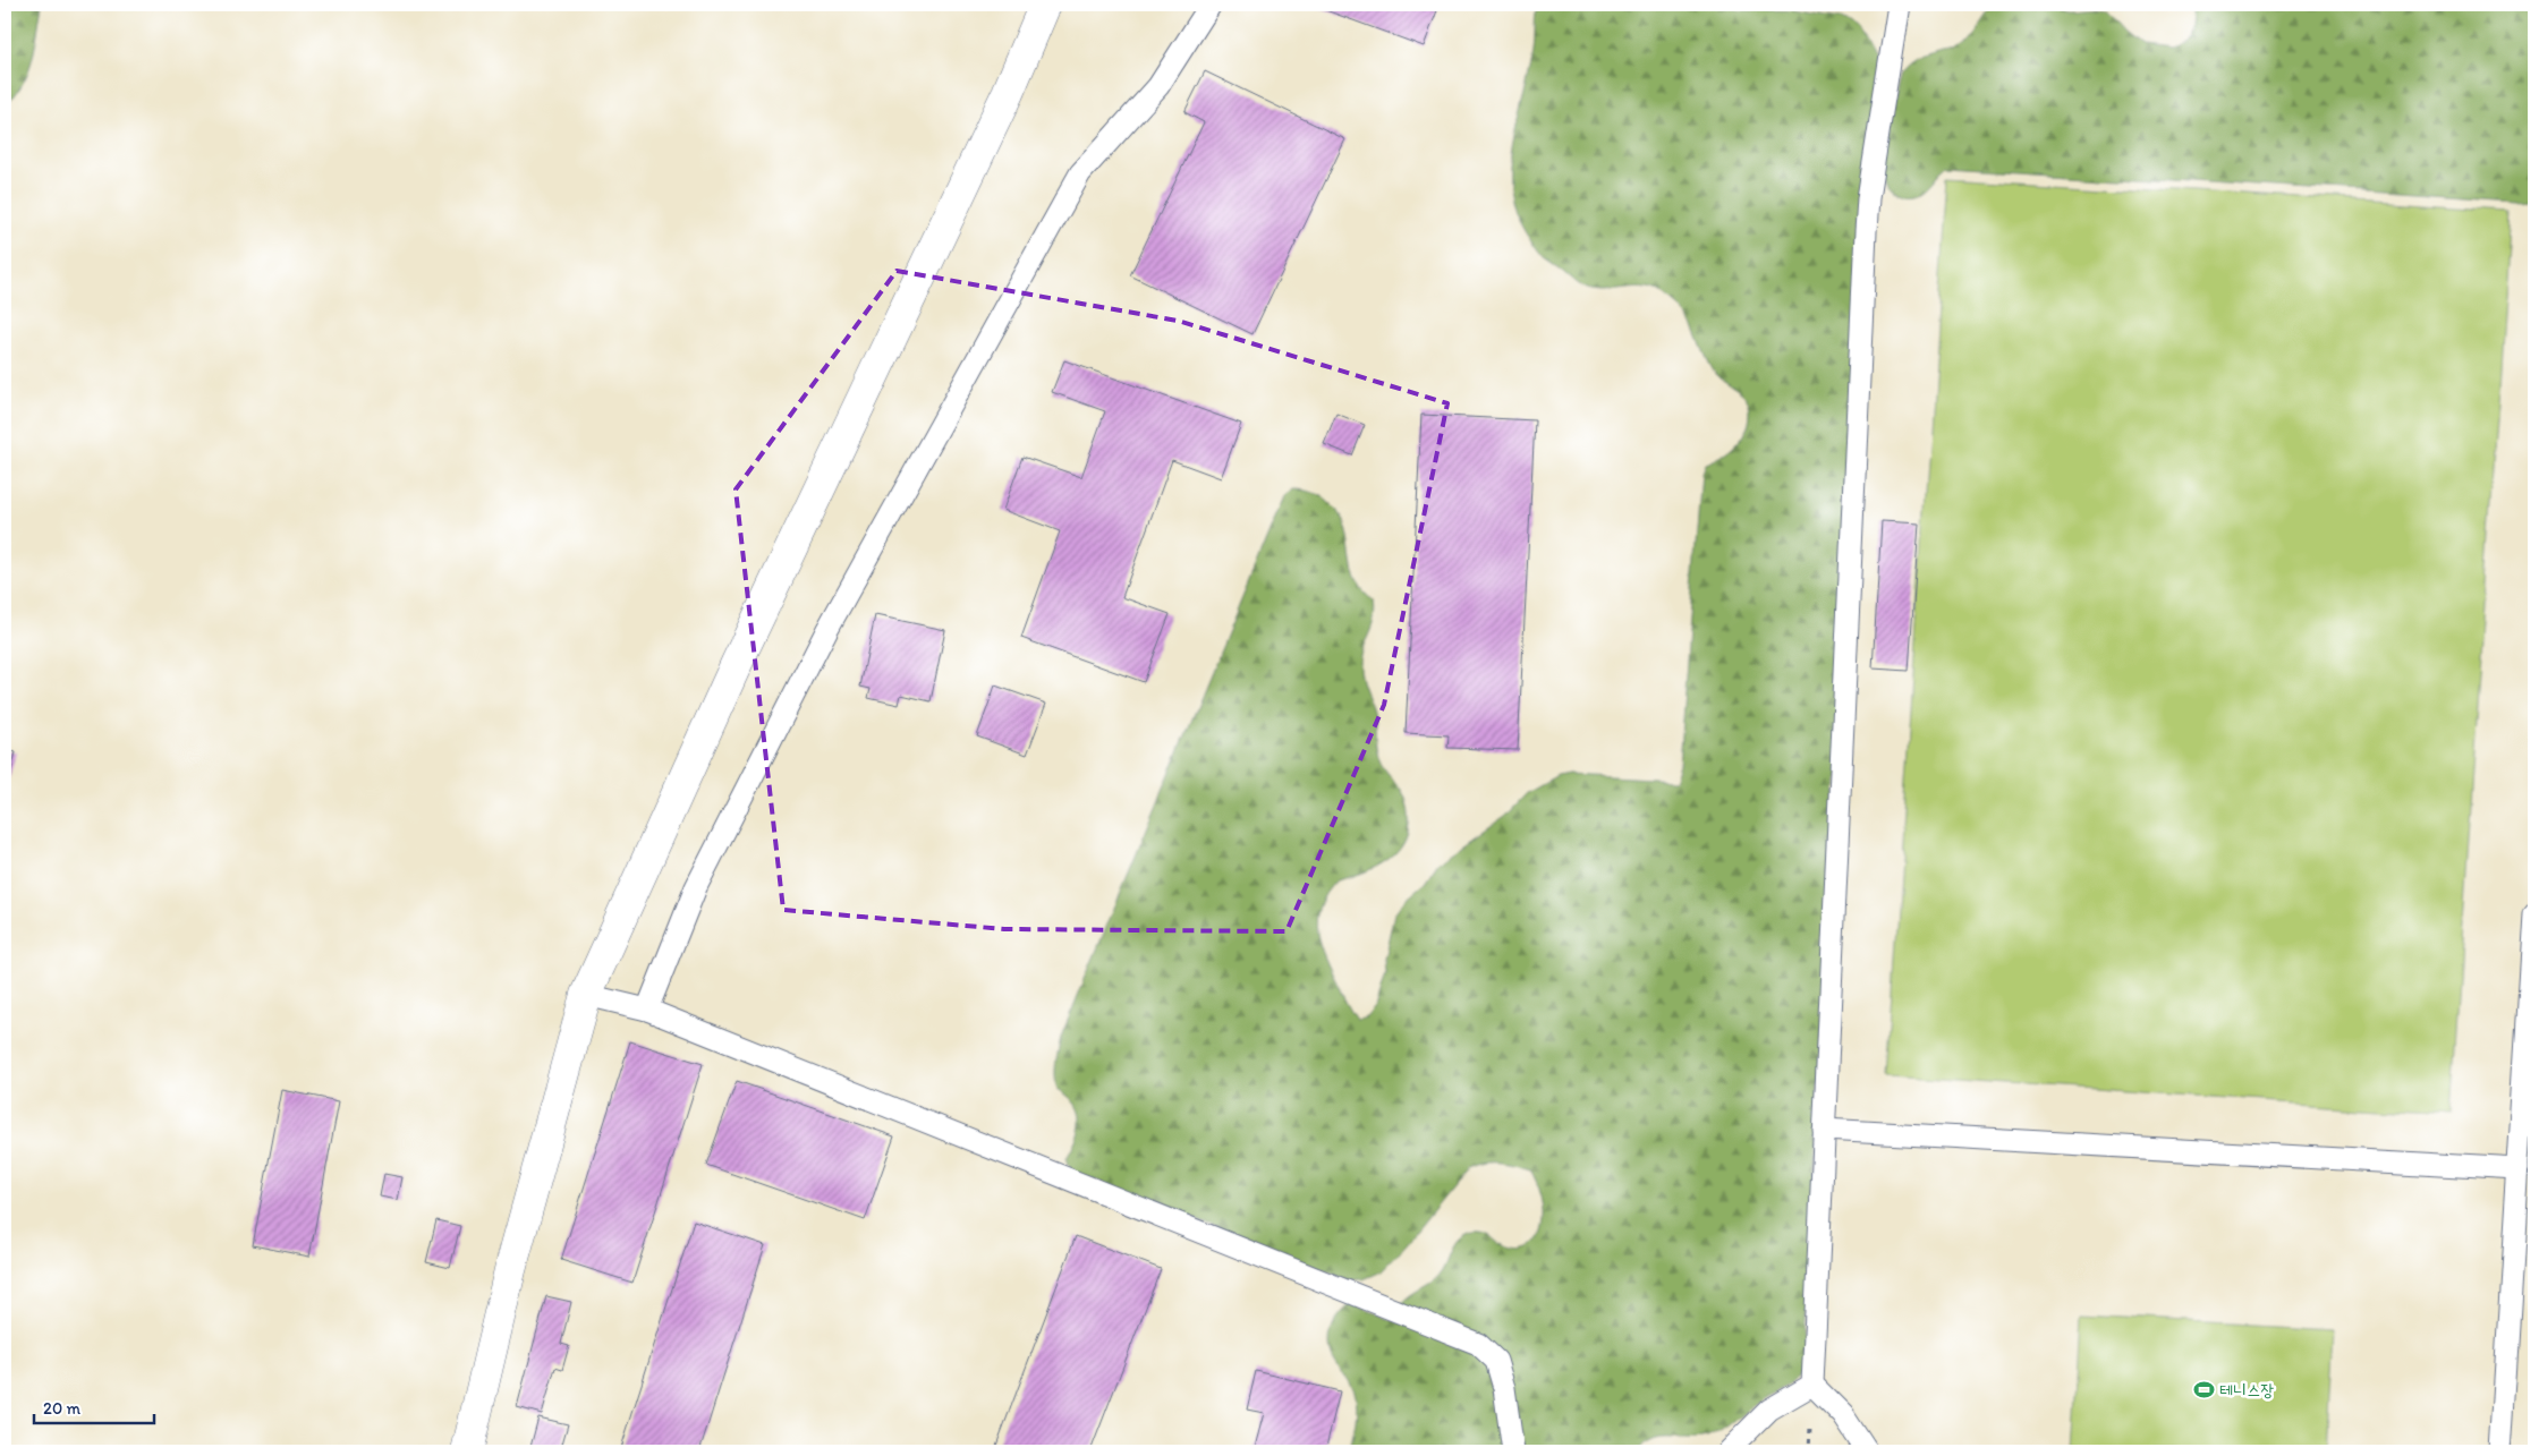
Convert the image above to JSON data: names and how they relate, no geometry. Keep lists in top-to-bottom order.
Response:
{
  "places": {
    "sports": ["테니스장"]
  },
  "scale_bar": "20 m"
}
